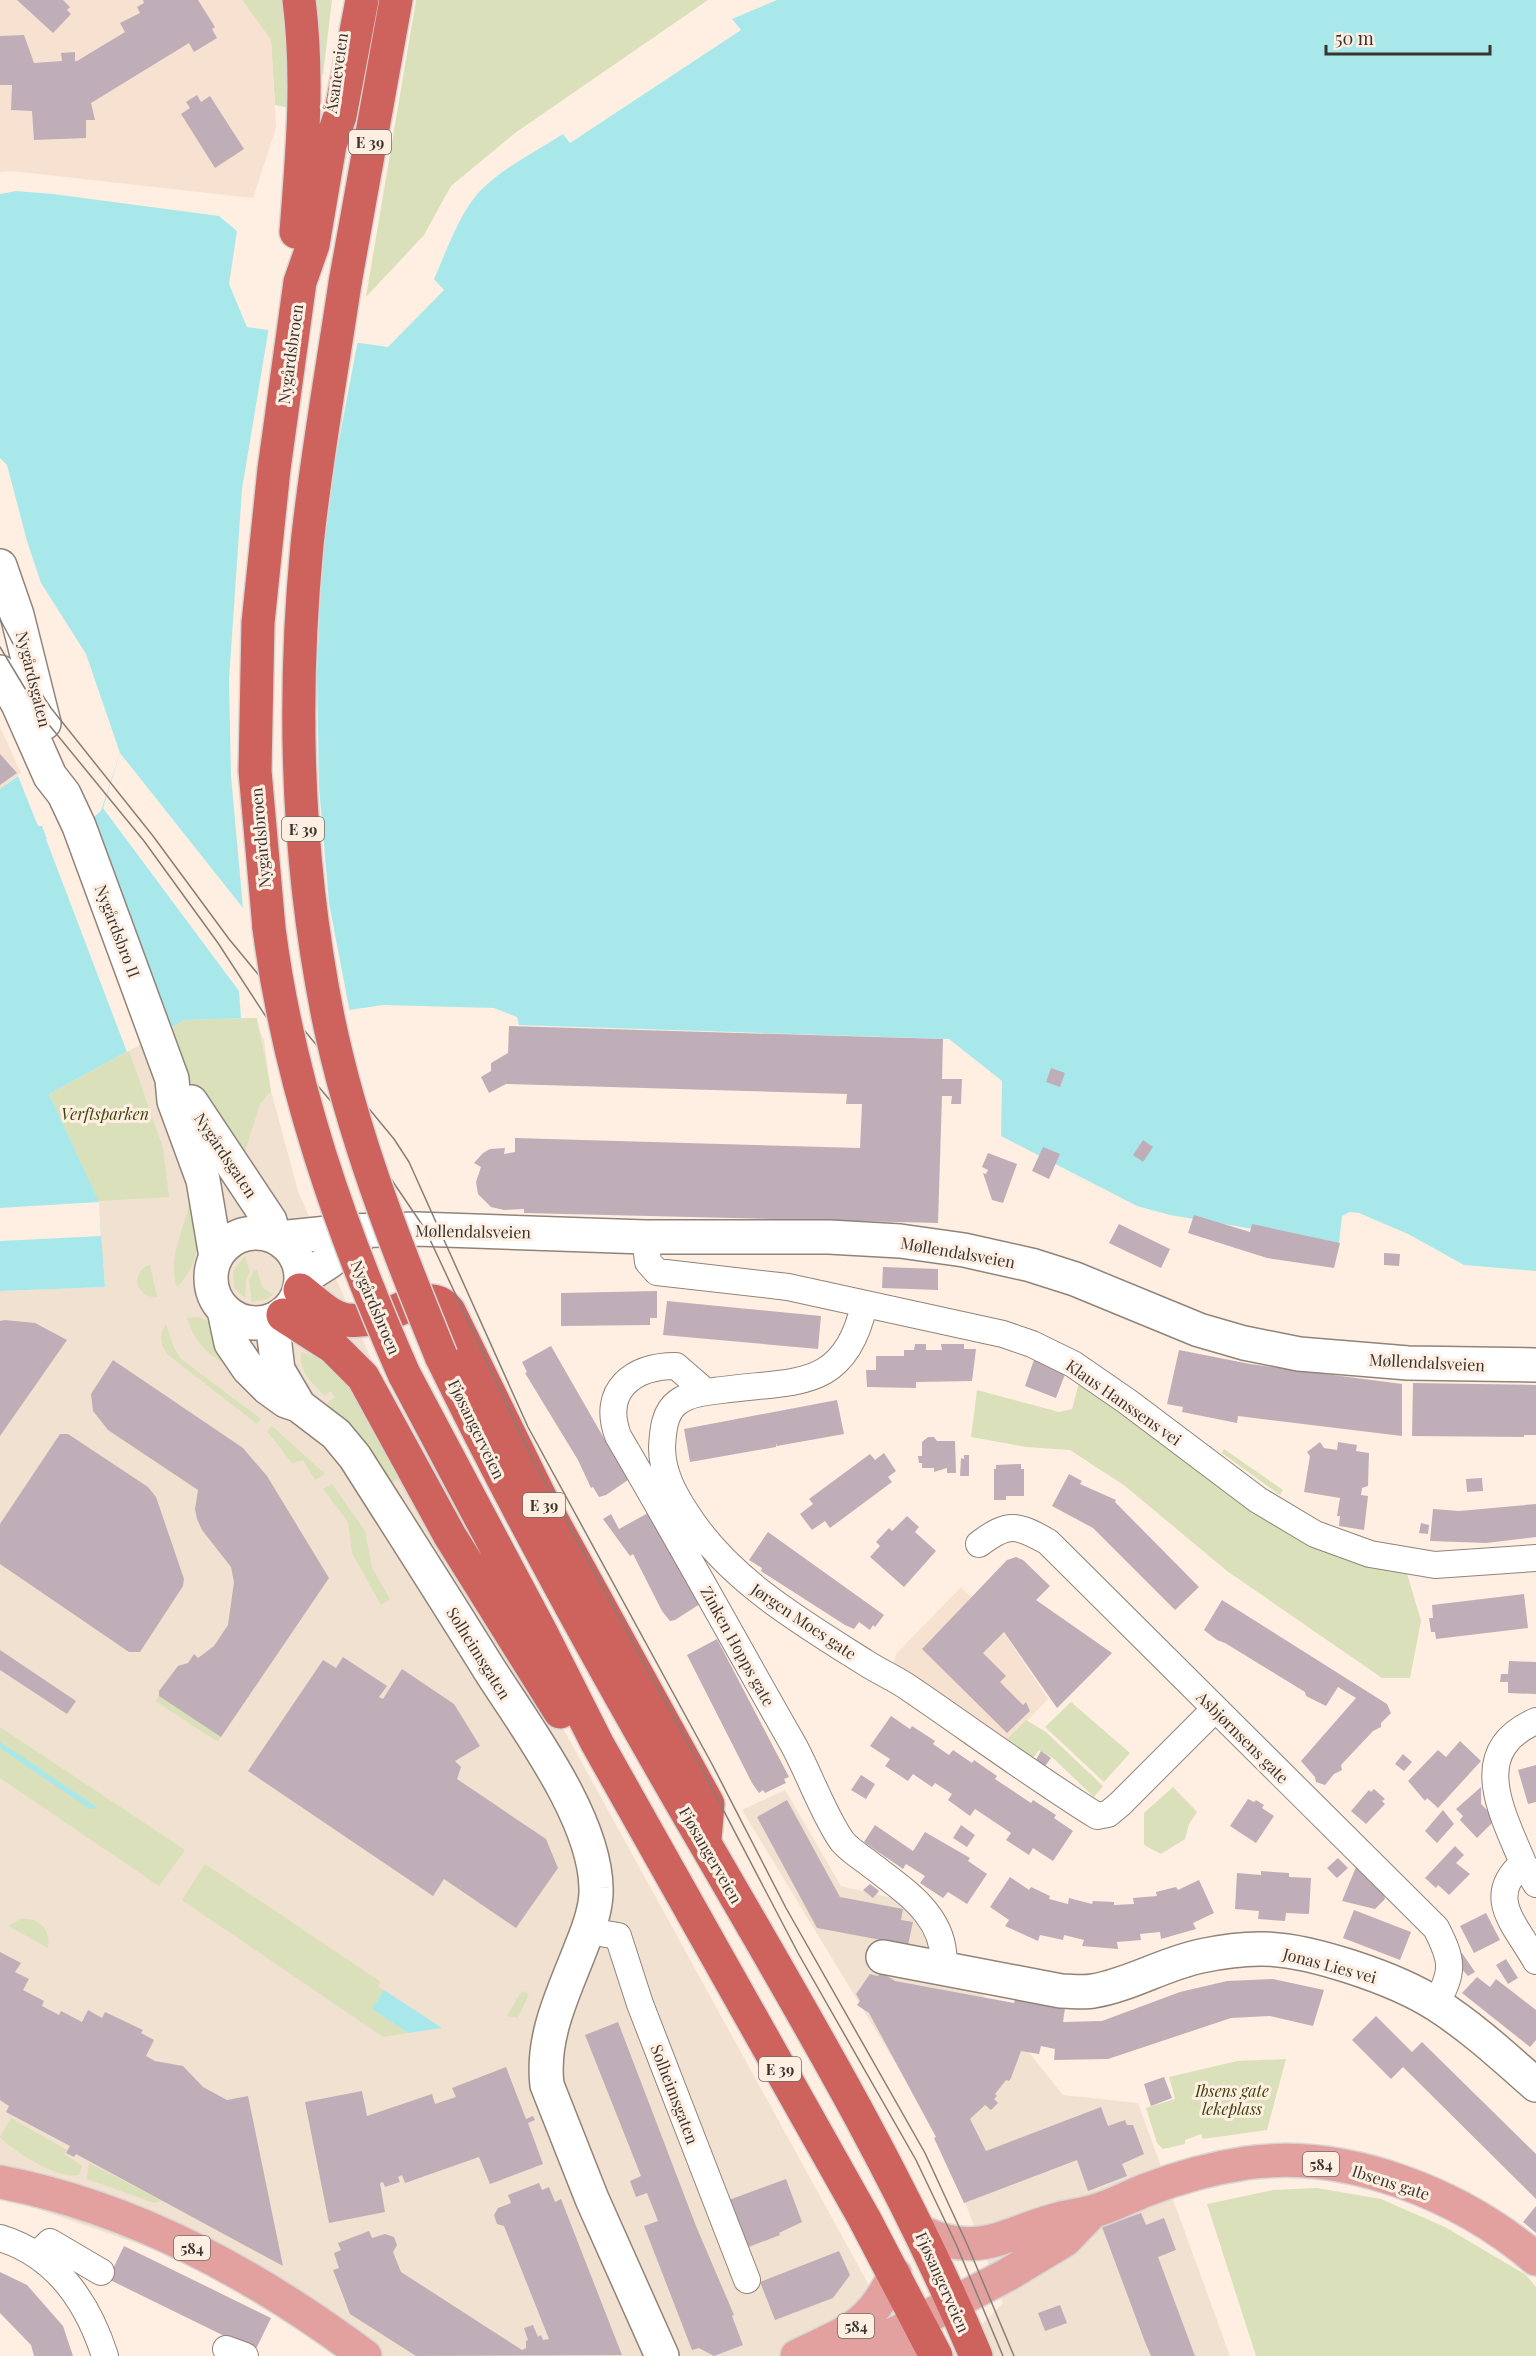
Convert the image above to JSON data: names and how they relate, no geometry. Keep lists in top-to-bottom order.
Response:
{
  "streets": {
    "highway": [
      "Åsaneveien",
      "E 39",
      "Nygårdsbroen",
      "Fjøsangerveien"
    ],
    "main road": [
      "Nygårdsgaten",
      "Nygårdsbro II",
      "Møllendalsveien",
      "Solheimsgaten",
      "Jonas Lies vei",
      "584",
      "Ibsens gate"
    ],
    "street": [
      "Klaus Hanssens vei",
      "Jørgen Moes gate",
      "Zinken Hopps gate",
      "Asbjørnsens gate"
    ]
  },
  "crossings": [
    ["Åsaneveien", "E 39"],
    ["E 39", "Nygårdsbroen"],
    ["E 39", "Nygårdsgaten"],
    ["E 39", "Møllendalsveien"],
    ["E 39", "Fjøsangerveien"],
    ["E 39", "Solheimsgaten"],
    ["E 39", "584"],
    ["Nygårdsgaten", "Nygårdsbro II"],
    ["Nygårdsgaten", "Møllendalsveien"],
    ["Nygårdsgaten", "Solheimsgaten"],
    ["Møllendalsveien", "Klaus Hanssens vei"],
    ["Møllendalsveien", "Solheimsgaten"],
    ["Klaus Hanssens vei", "Jørgen Moes gate"],
    ["Fjøsangerveien", "584"],
    ["Fjøsangerveien", "Ibsens gate"],
    ["Jørgen Moes gate", "Zinken Hopps gate"],
    ["Jørgen Moes gate", "Asbjørnsens gate"],
    ["Zinken Hopps gate", "Jonas Lies vei"],
    ["Asbjørnsens gate", "Jonas Lies vei"],
    ["584", "Ibsens gate"]
  ],
  "parks": ["Verftsparken", "Ibsens gate lekeplass"],
  "scale_bar": "50 m"
}
